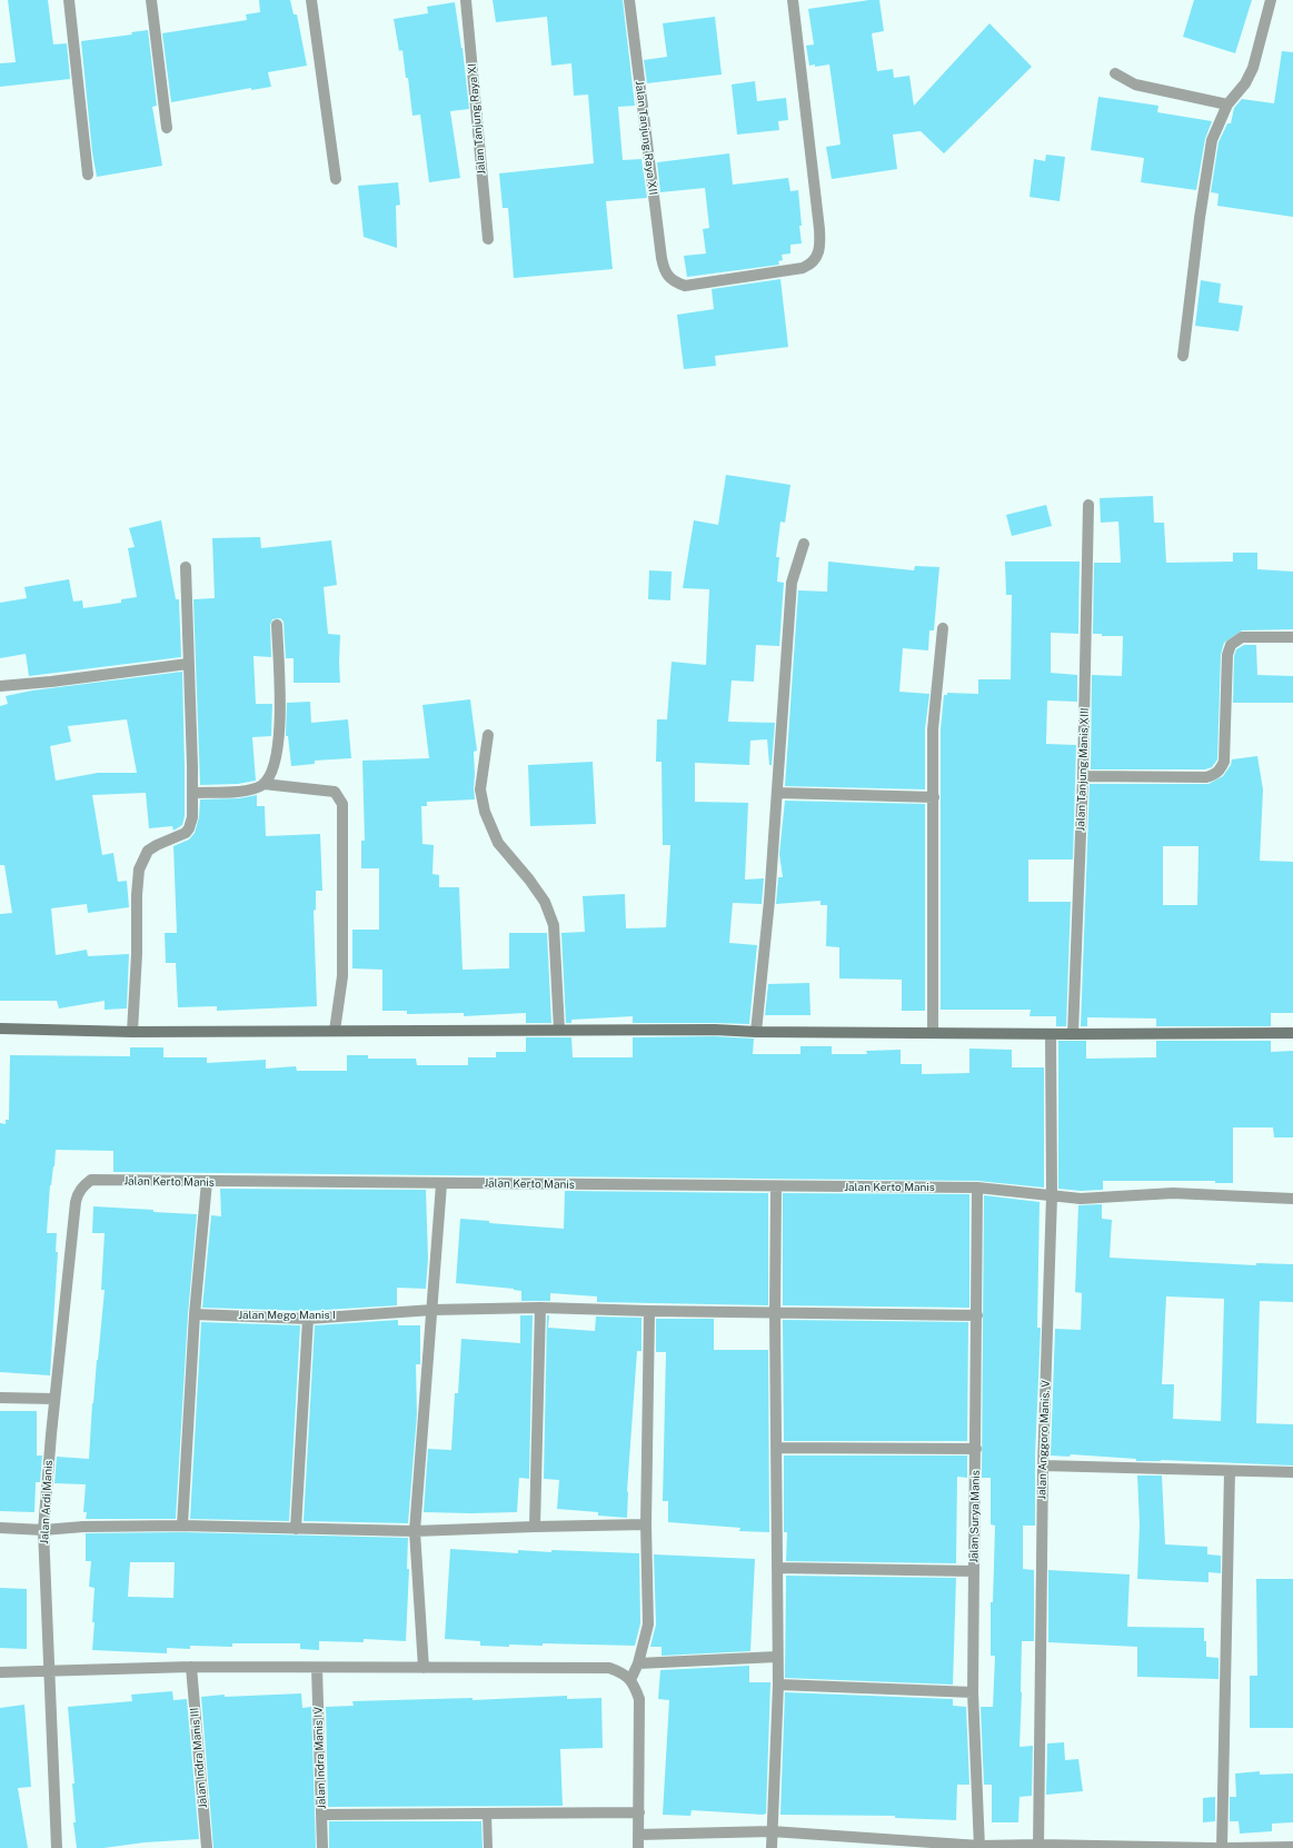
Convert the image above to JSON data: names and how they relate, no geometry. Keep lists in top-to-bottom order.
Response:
{
  "streets": {
    "street": [
      "Jalan Tanjung Raya XI",
      "Jalan Tanjung Raya XII",
      "Jalan Tanjung Manis XIII",
      "Jalan Kerto Manis",
      "Jalan Mego Manis I",
      "Jalan Anggoro Manis. V",
      "Jalan Ardi Manis",
      "Jalan Surya Manis",
      "Jalan Indra Manis III",
      "Jalan Indra Manis IV"
    ]
  },
  "crossings": [
    ["Jalan Kerto Manis", "Jalan Anggoro Manis. V"],
    ["Jalan Kerto Manis", "Jalan Ardi Manis"],
    ["Jalan Kerto Manis", "Jalan Surya Manis"],
    ["Jalan Mego Manis I", "Jalan Surya Manis"]
  ]
}
